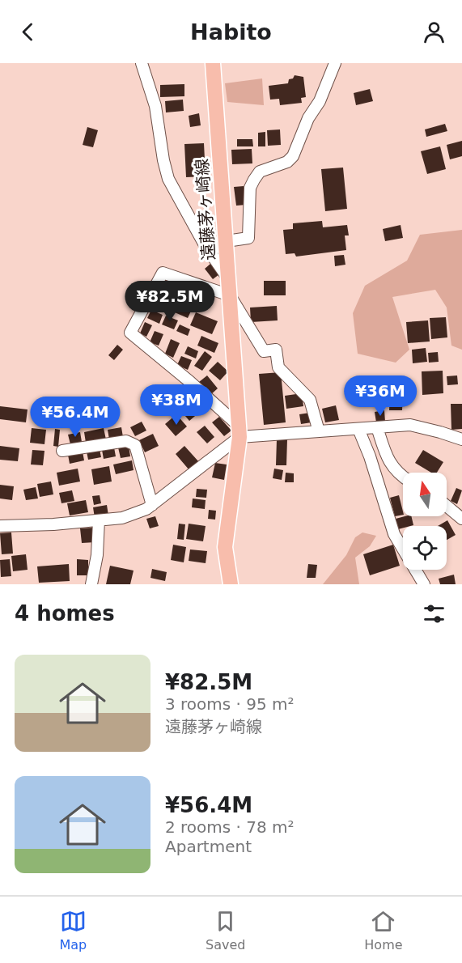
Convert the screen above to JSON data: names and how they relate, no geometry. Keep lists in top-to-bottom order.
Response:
{
  "streets": {
    "main road": ["遠藤茅ヶ崎線"]
  },
  "north": "top",
  "page": {
    "header": "Habito",
    "price": [
      "¥82.5M",
      "¥36M",
      "¥38M",
      "¥56.4M"
    ],
    "heading": "4 homes",
    "list": [
      {
        "name": "¥82.5M",
        "note": "3 rooms · 95 m² · 遠藤茅ヶ崎線"
      },
      {
        "name": "¥56.4M",
        "note": "2 rooms · 78 m² · Apartment"
      }
    ],
    "tabs": ["Map", "Saved", "Home"]
  }
}
